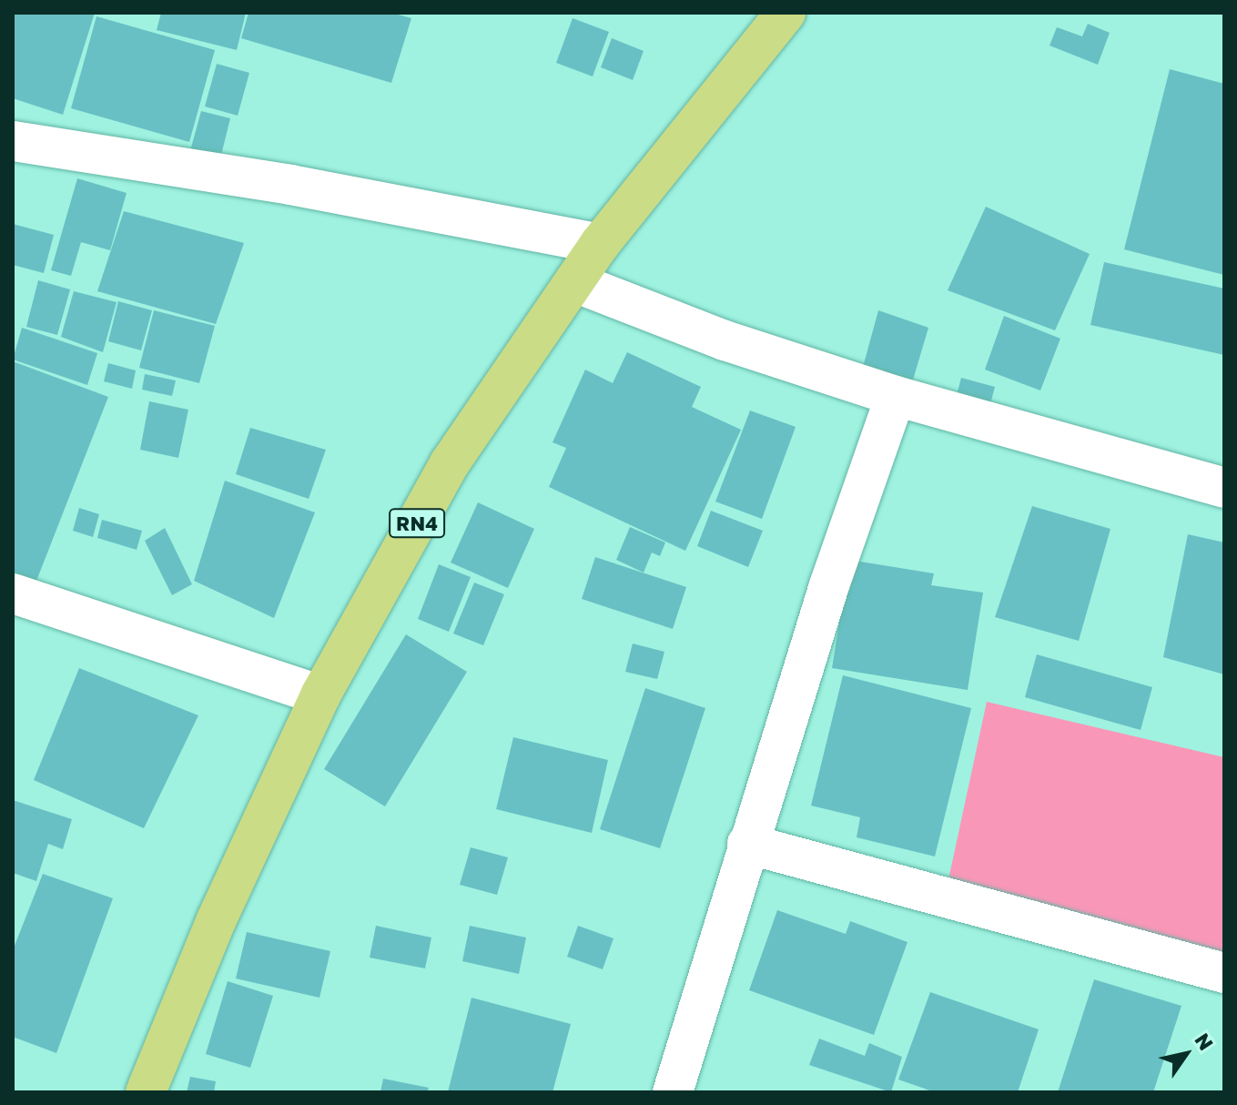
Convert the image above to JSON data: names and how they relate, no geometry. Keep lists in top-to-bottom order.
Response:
{
  "streets": {
    "highway": ["RN4"]
  },
  "north": "top right"
}
